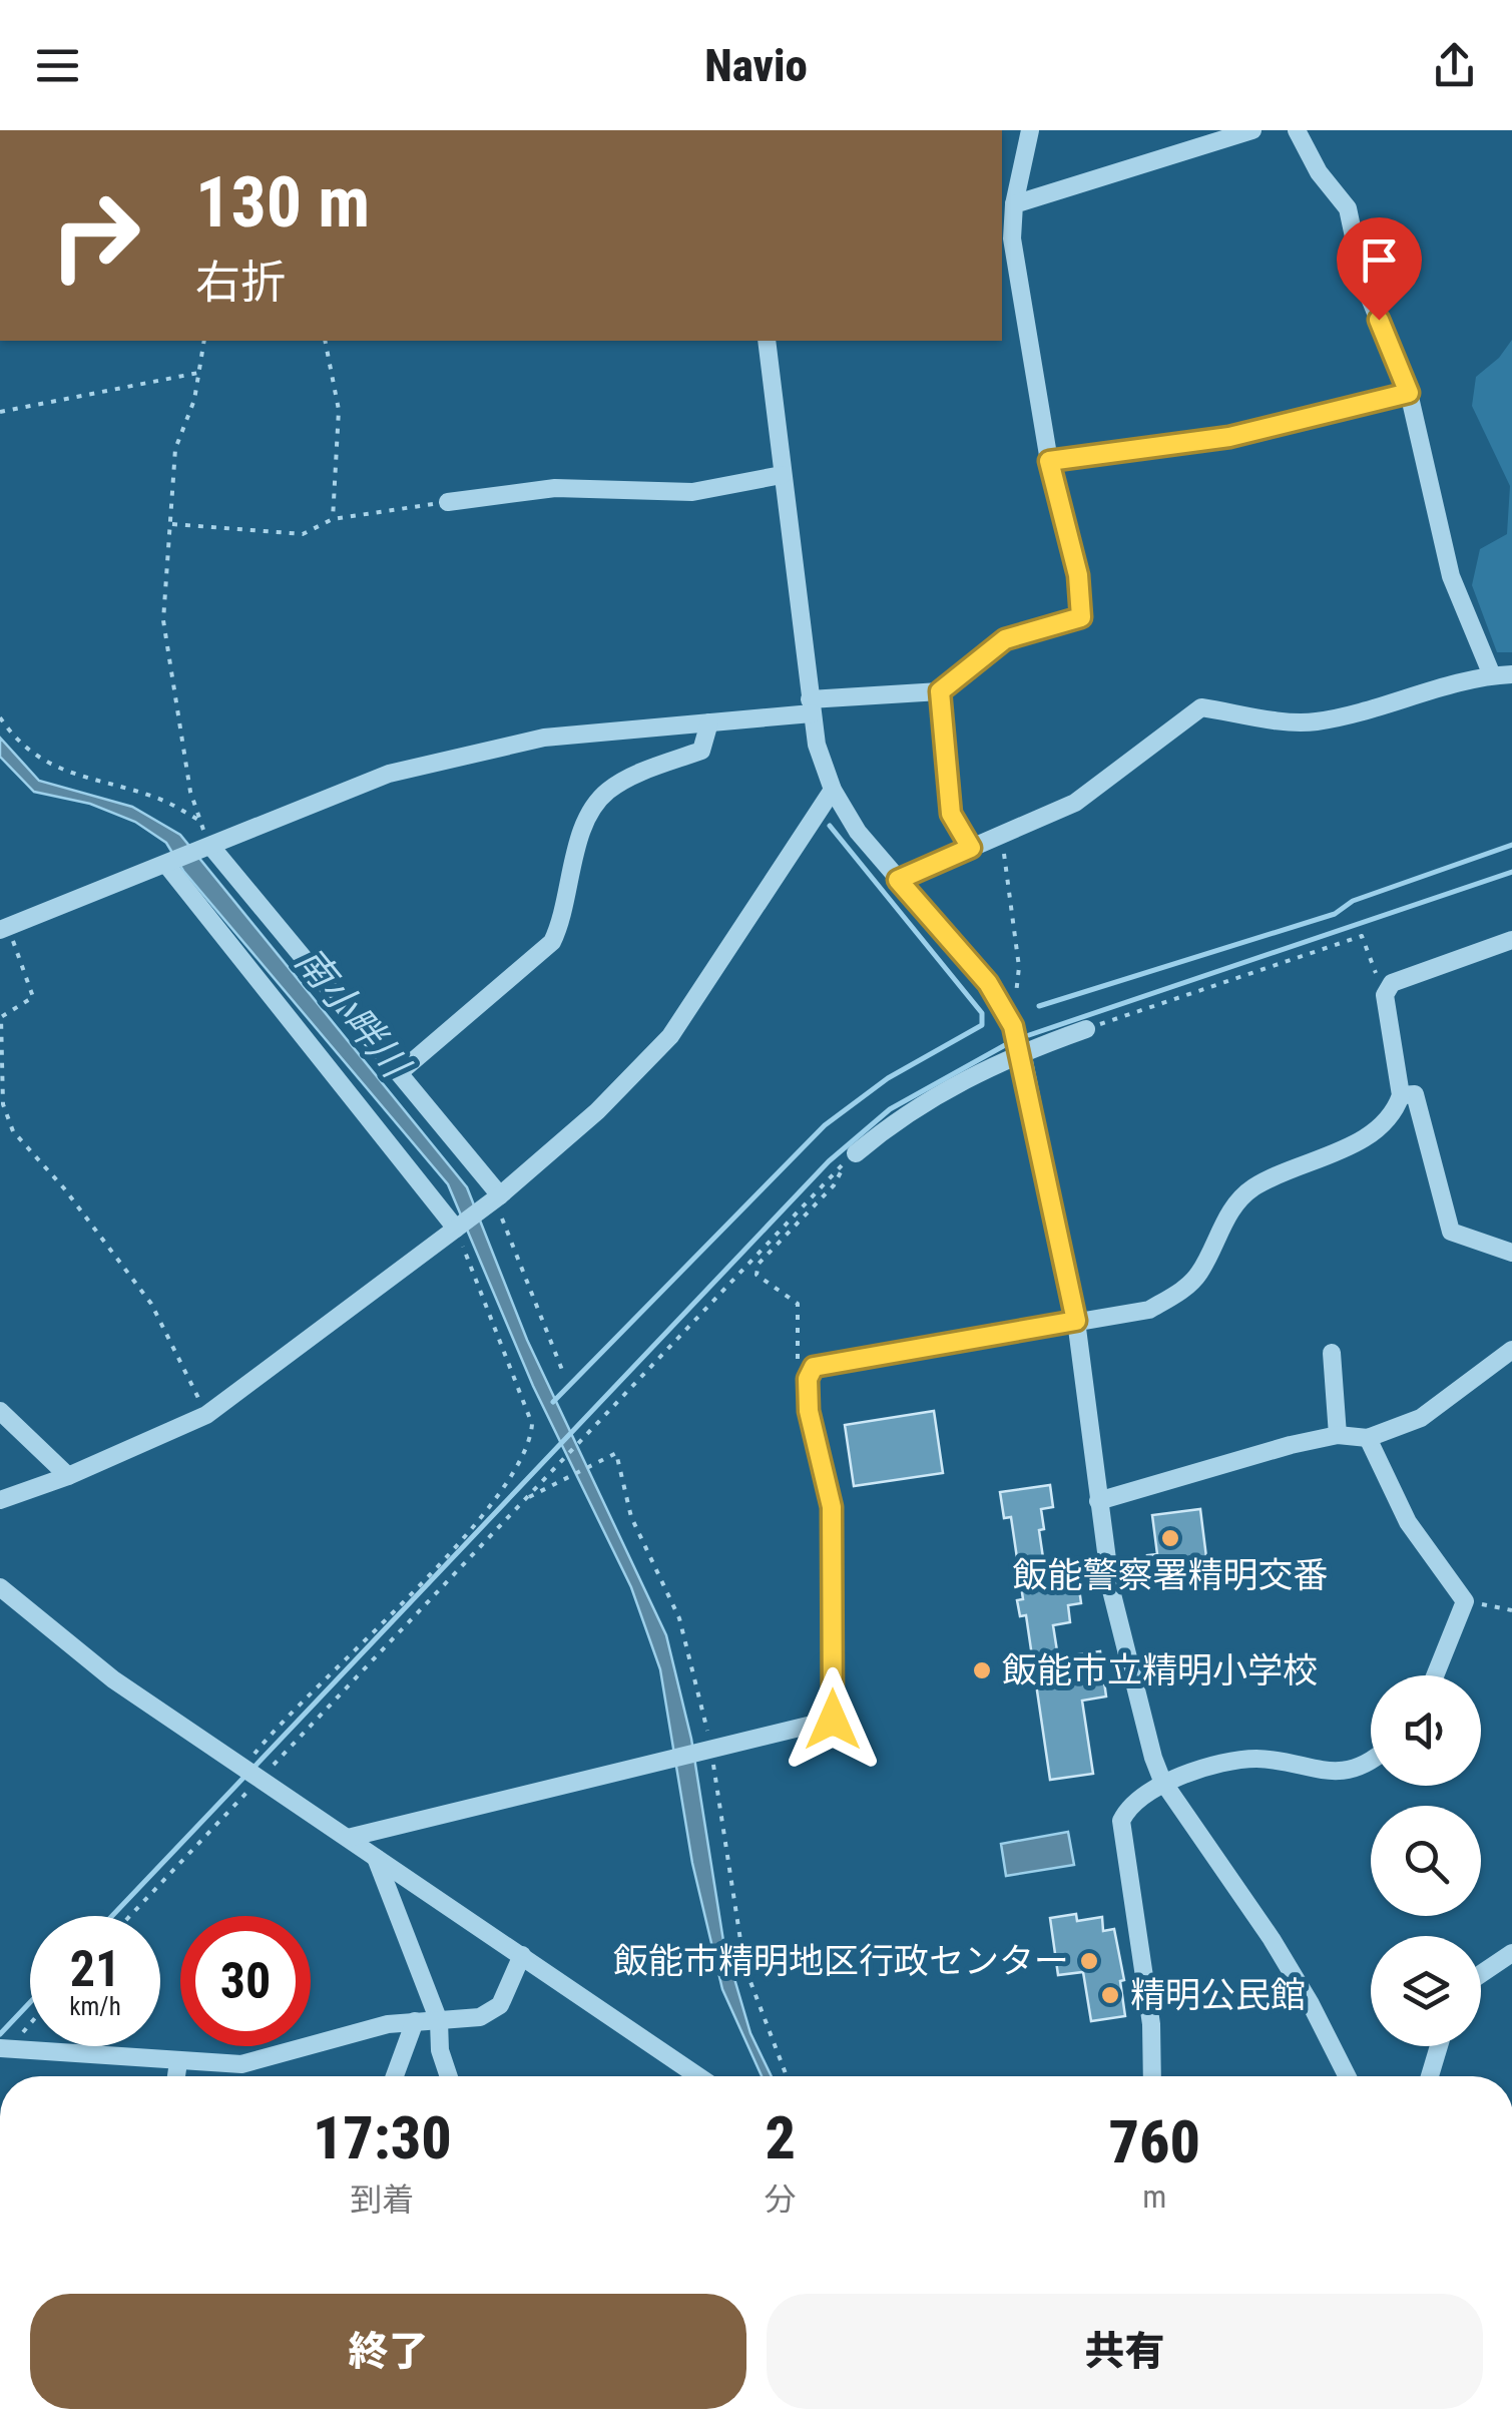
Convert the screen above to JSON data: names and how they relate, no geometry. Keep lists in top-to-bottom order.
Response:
{
  "water": ["南小畔川"],
  "places": [
    "飯能警察署精明交番",
    "飯能市立精明小学校",
    "飯能市精明地区行政センター",
    "精明公民館"
  ],
  "page": {
    "header": "Navio",
    "turn": ["130 m", "右折"],
    "speed": "21 km/h",
    "limit": "30",
    "eta": [
      "17:30",
      "到着",
      "2",
      "分",
      "760",
      "m"
    ],
    "buttons": ["終了", "共有"]
  }
}
